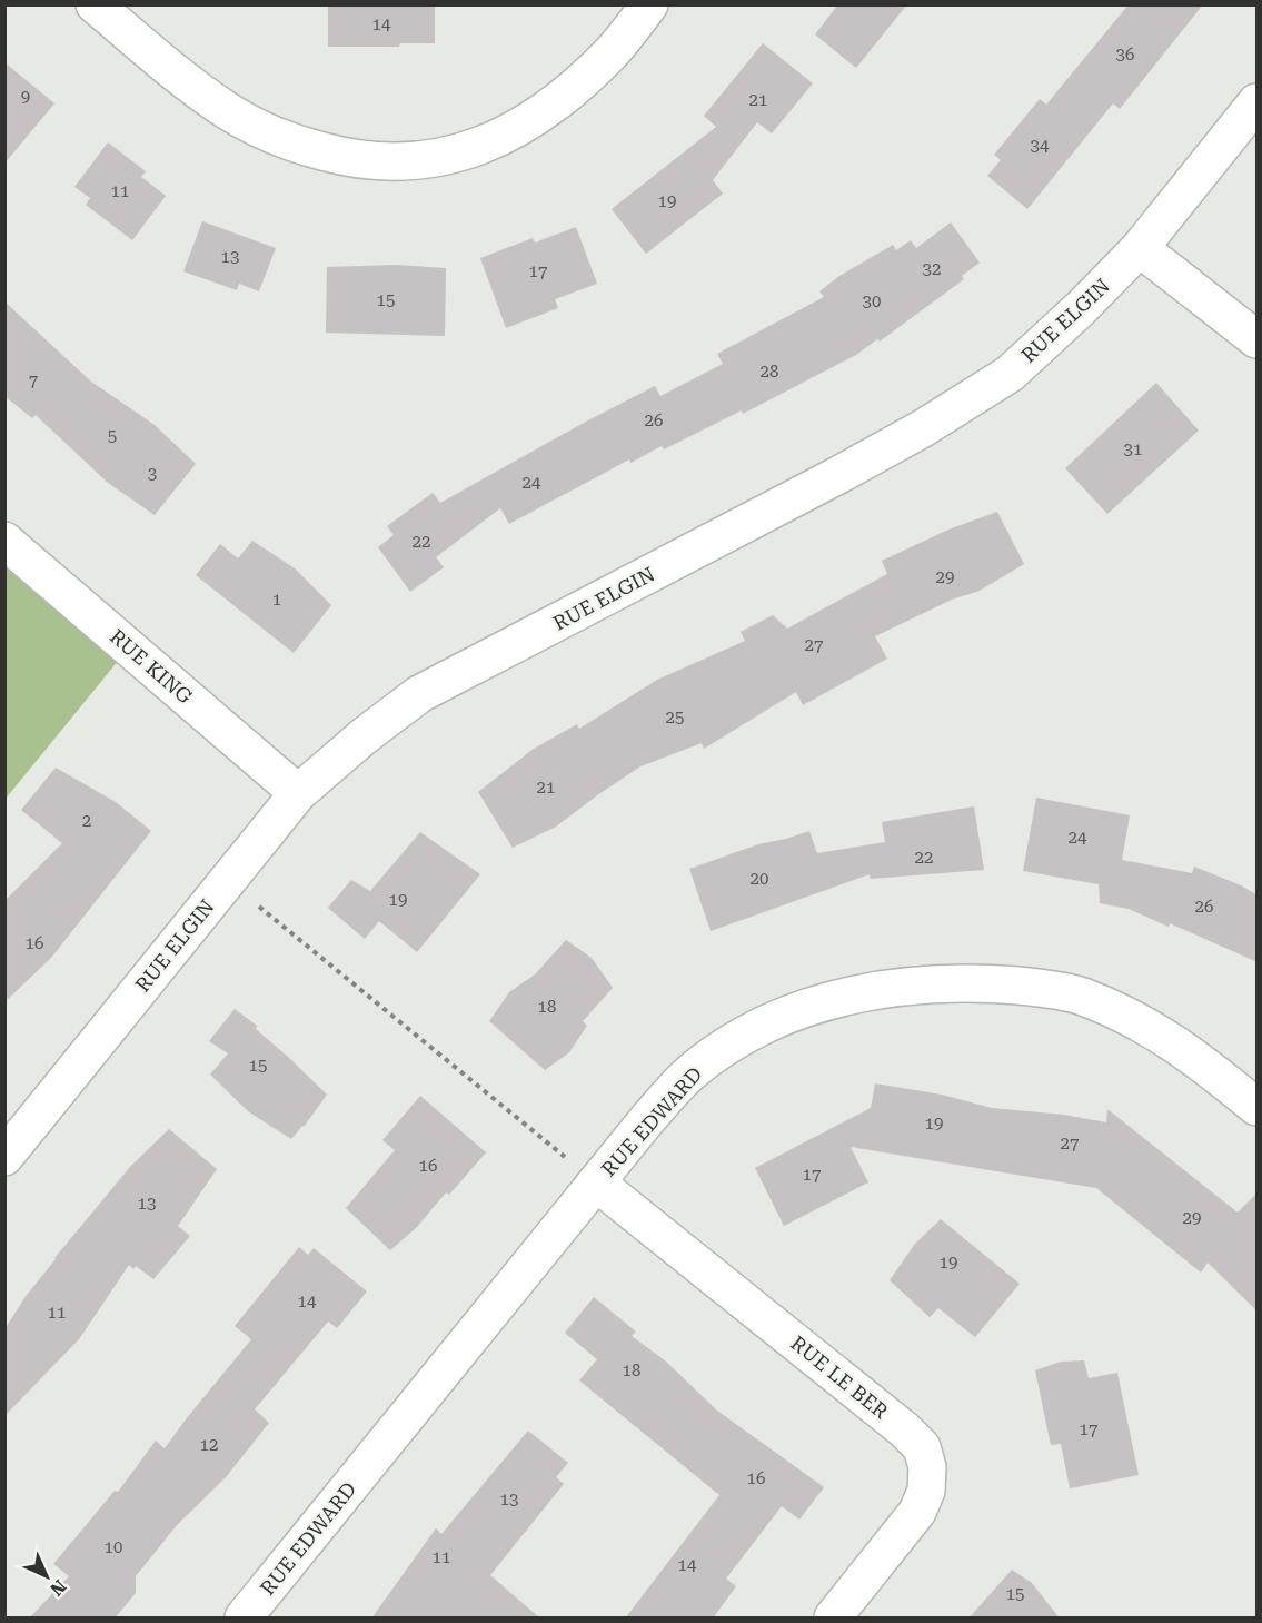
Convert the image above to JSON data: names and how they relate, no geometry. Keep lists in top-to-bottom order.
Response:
{
  "streets": {
    "street": [
      "RUE ELGIN",
      "RUE KING",
      "RUE EDWARD",
      "RUE LE BER"
    ]
  },
  "crossings": [
    ["RUE ELGIN", "RUE KING"],
    ["RUE EDWARD", "RUE LE BER"]
  ],
  "house_numbers": [
    "14",
    "36",
    "9",
    "21",
    "34",
    "11",
    "19",
    "13",
    "32",
    "17",
    "15",
    "30",
    "28",
    "7",
    "26",
    "5",
    "31",
    "3",
    "24",
    "22",
    "29",
    "1",
    "27",
    "25",
    "21",
    "2",
    "24",
    "22",
    "20",
    "19",
    "26",
    "16",
    "18",
    "15",
    "19",
    "27",
    "16",
    "17",
    "13",
    "29",
    "19",
    "14",
    "11",
    "18",
    "17",
    "12",
    "16",
    "13",
    "10",
    "11",
    "14",
    "15"
  ],
  "north": "bottom right"
}
